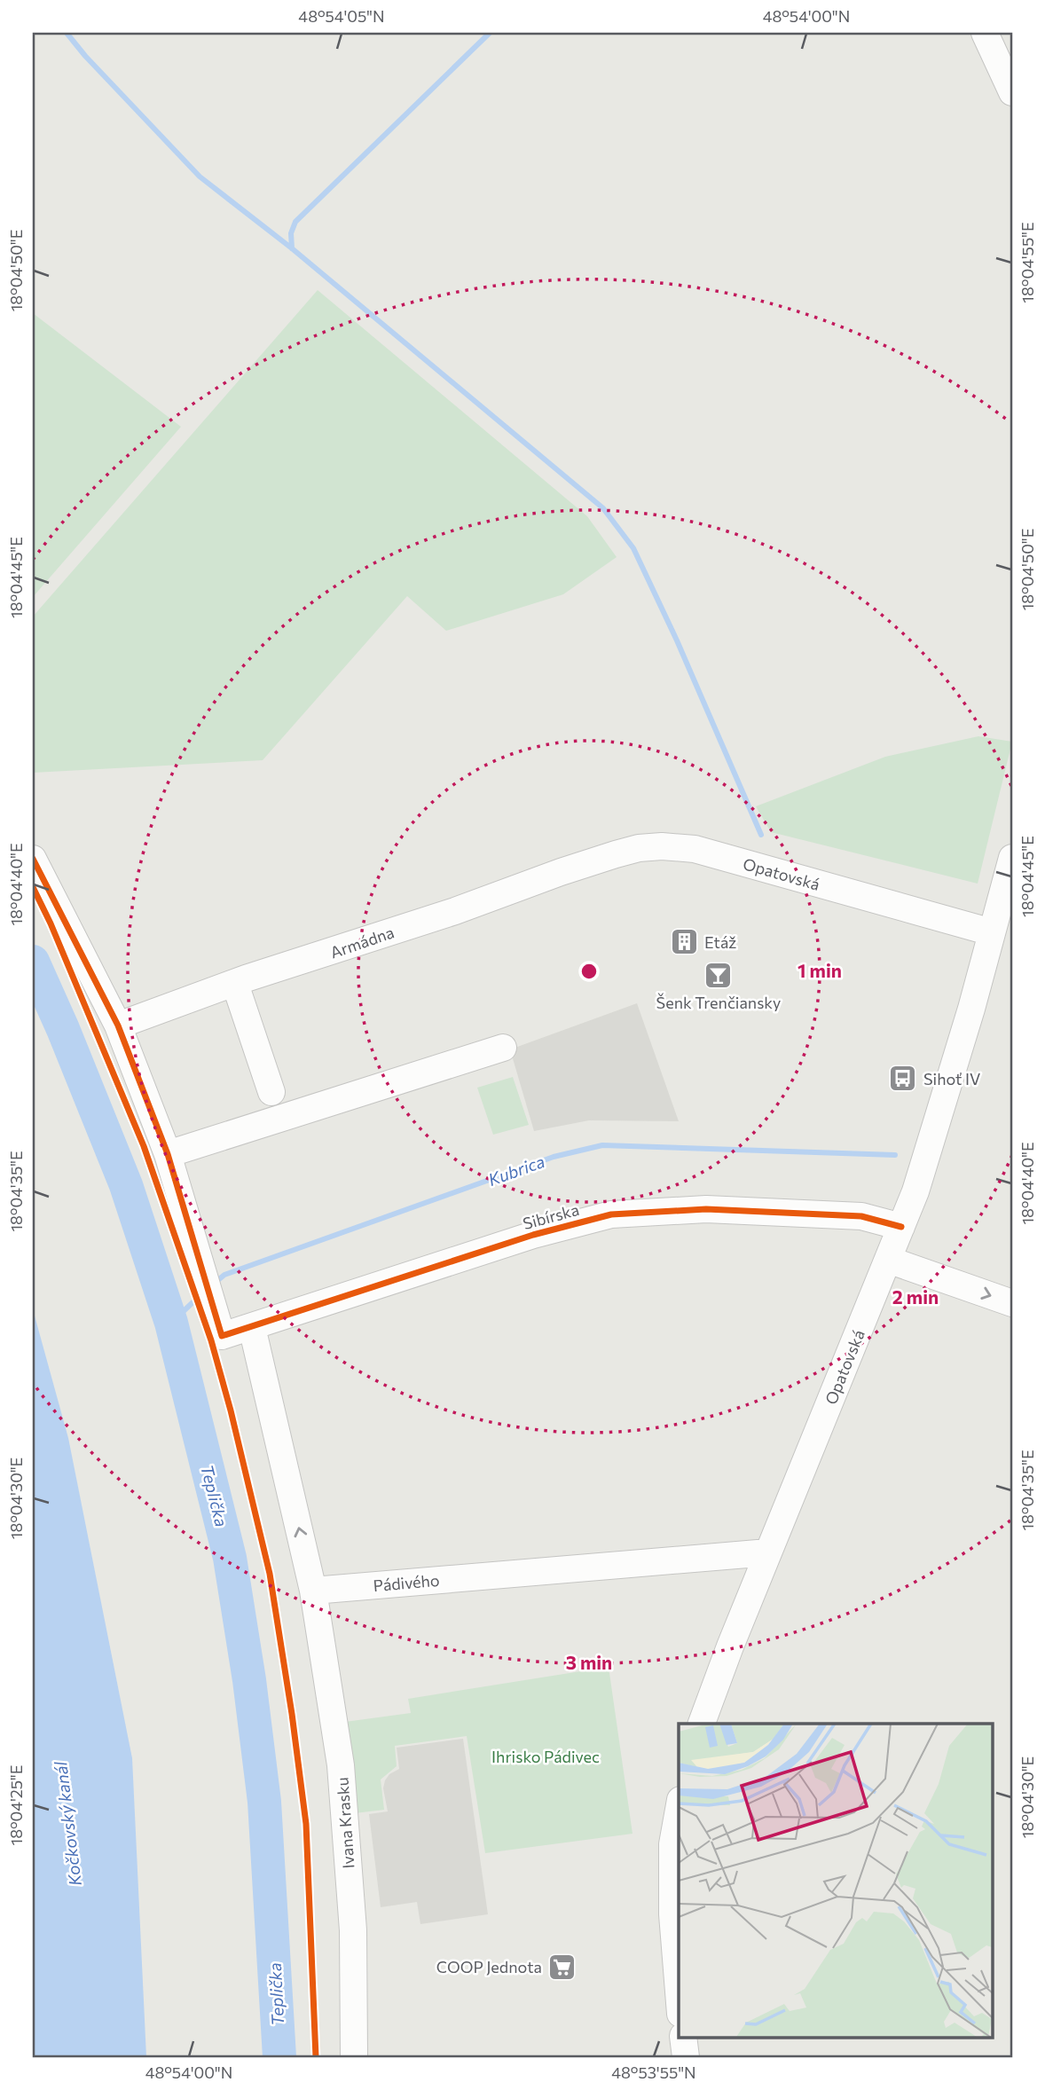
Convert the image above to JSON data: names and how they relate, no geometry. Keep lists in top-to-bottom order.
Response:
{
  "streets": {
    "street": [
      "Opatovská",
      "Armádna",
      "Sibírska",
      "Pádivého",
      "Ivana Krasku"
    ]
  },
  "crossings": [
    ["Opatovská", "Armádna"],
    ["Opatovská", "Sibírska"],
    ["Opatovská", "Pádivého"],
    ["Pádivého", "Ivana Krasku"]
  ],
  "water": ["Kubrica", "Teplička", "Kočkovský kanál"],
  "parks": ["Ihrisko Pádivec"],
  "places": {
    "building": ["Etáž"],
    "bar": ["Šenk Trenčiansky"],
    "bus stop": ["Sihoť IV"],
    "supermarket": ["COOP Jednota"]
  },
  "coordinates": [
    "48°54'05\"N",
    "48°54'00\"N",
    "18°04'55\"E",
    "18°04'50\"E",
    "18°04'45\"E",
    "18°04'40\"E",
    "18°04'35\"E",
    "18°04'30\"E",
    "18°04'25\"E",
    "48°53'55\"N"
  ],
  "rings": ["1 min", "2 min", "3 min"]
}
